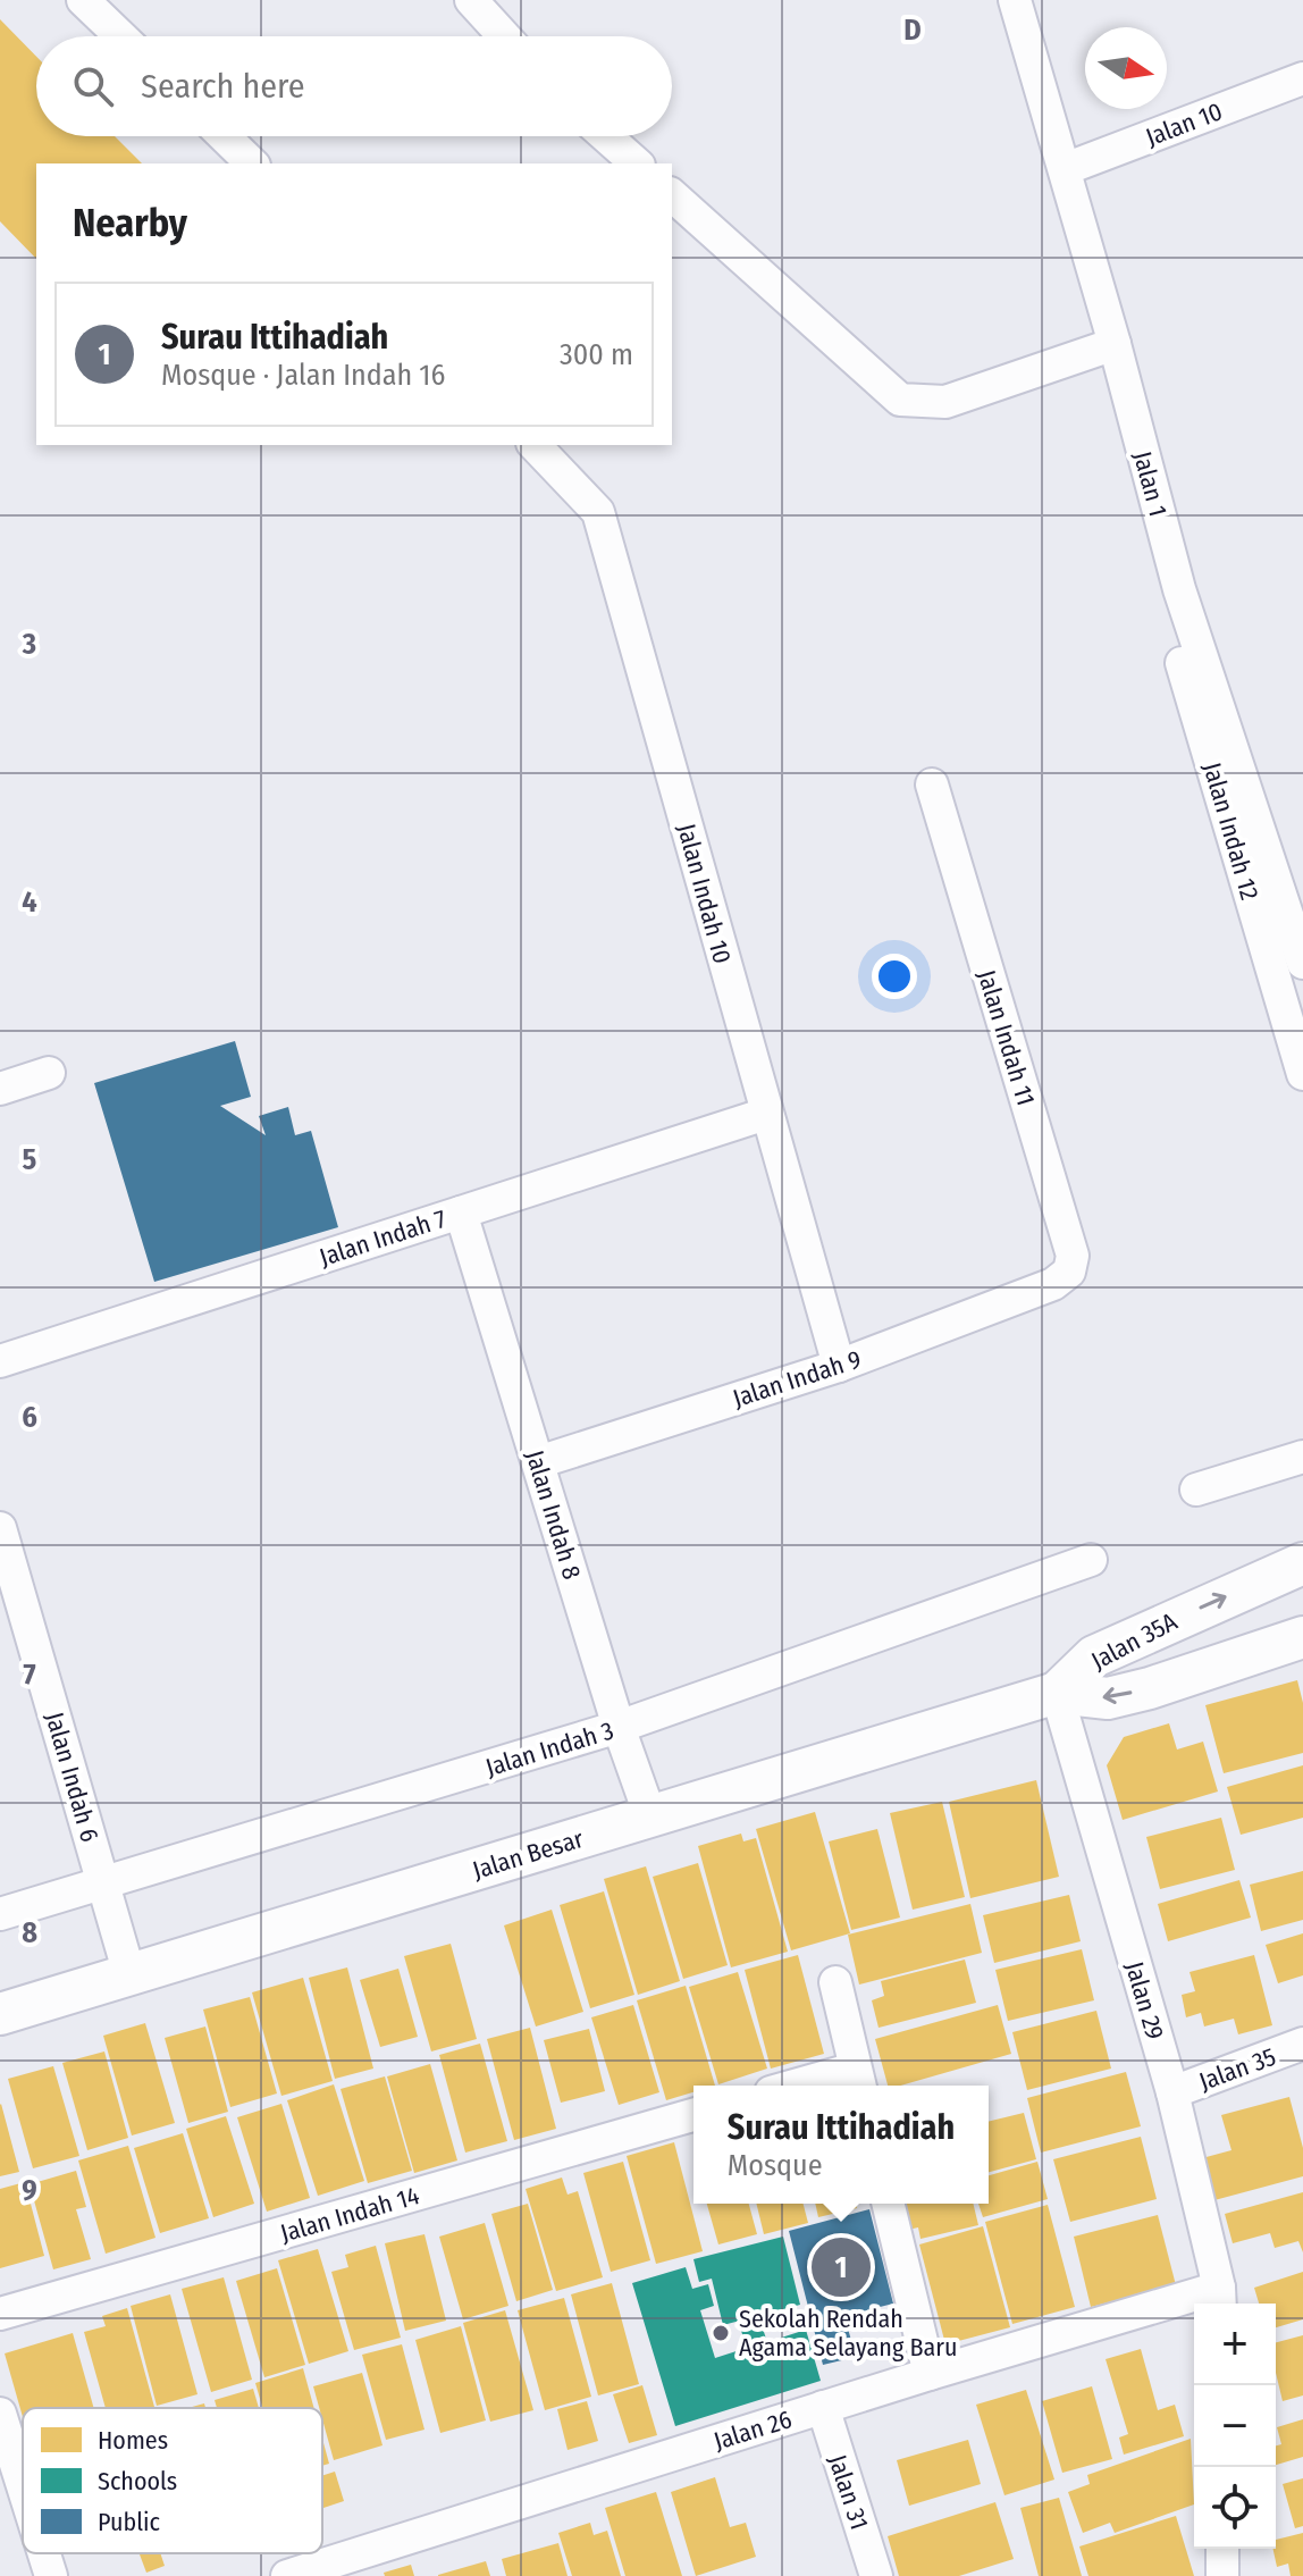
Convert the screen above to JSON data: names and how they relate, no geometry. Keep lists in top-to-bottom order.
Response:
{
  "streets": {
    "street": [
      "Jalan 10",
      "Jalan 1",
      "Jalan Indah 12",
      "Jalan Indah 10",
      "Jalan Indah 11",
      "Jalan Indah 7",
      "Jalan Indah 9",
      "Jalan Indah 8",
      "Jalan 35A",
      "Jalan Indah 3",
      "Jalan Indah 6",
      "Jalan Besar",
      "Jalan 29",
      "Jalan 35",
      "Jalan Indah 14",
      "Jalan 26",
      "Jalan 31"
    ]
  },
  "crossings": [
    ["Jalan 10", "Jalan 1"],
    ["Jalan 1", "Jalan Indah 12"],
    ["Jalan Indah 10", "Jalan Indah 7"],
    ["Jalan Indah 10", "Jalan Indah 9"],
    ["Jalan Indah 11", "Jalan Indah 9"],
    ["Jalan Indah 7", "Jalan Indah 8"],
    ["Jalan Indah 9", "Jalan Indah 8"],
    ["Jalan Indah 8", "Jalan Indah 3"],
    ["Jalan Indah 8", "Jalan Besar"],
    ["Jalan 35A", "Jalan Besar"],
    ["Jalan 35A", "Jalan 29"],
    ["Jalan Indah 3", "Jalan Indah 6"],
    ["Jalan Indah 6", "Jalan Besar"],
    ["Jalan Besar", "Jalan 29"],
    ["Jalan 29", "Jalan 35"],
    ["Jalan 29", "Jalan 26"],
    ["Jalan 26", "Jalan 31"]
  ],
  "places": ["Sekolah Rendah Agama Selayang Baru"],
  "legend": ["Homes", "Schools", "Public"],
  "north": "right",
  "page": {
    "search": "Search here",
    "heading": "Nearby",
    "list": [
      {
        "mark": "1",
        "name": "Surau Ittihadiah",
        "note": "Mosque · Jalan Indah 16",
        "value": "300 m"
      }
    ],
    "popup": ["Surau Ittihadiah", "Mosque"],
    "pins": "1",
    "map_buttons": ["+", "−"]
  },
  "grid": {
    "columns": ["D"],
    "rows": [
      "3",
      "4",
      "5",
      "6",
      "7",
      "8",
      "9"
    ]
  }
}
